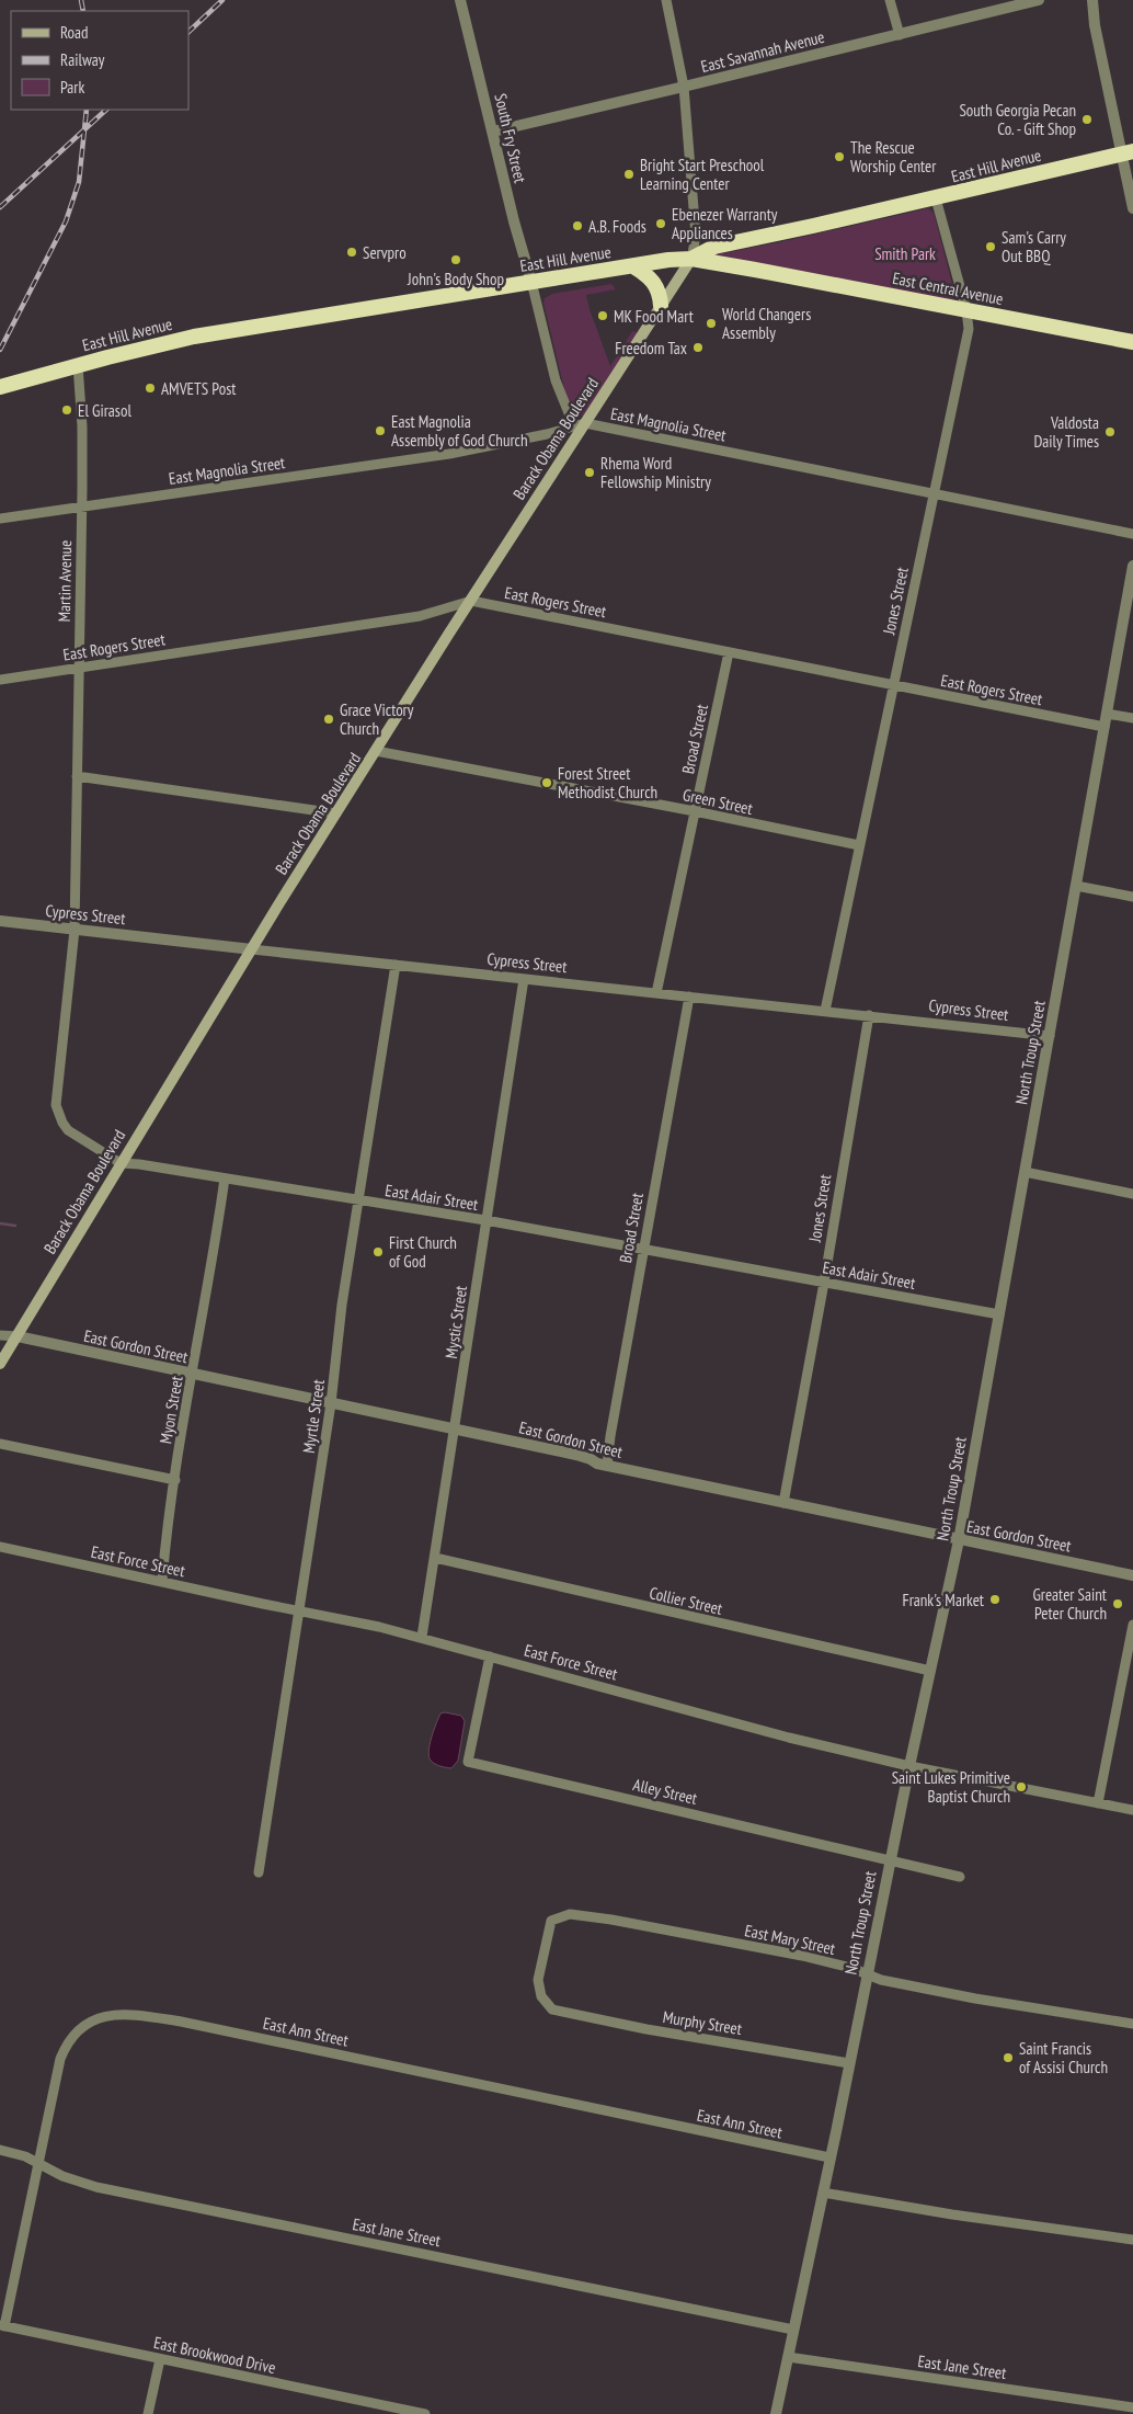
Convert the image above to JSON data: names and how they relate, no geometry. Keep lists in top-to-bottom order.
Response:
{
  "streets": {
    "highway": ["East Hill Avenue", "East Central Avenue"],
    "main road": ["Barack Obama Boulevard"],
    "street": [
      "East Savannah Avenue",
      "South Fry Street",
      "East Magnolia Street",
      "Martin Avenue",
      "Jones Street",
      "East Rogers Street",
      "Broad Street",
      "Green Street",
      "Cypress Street",
      "North Troup Street",
      "East Adair Street",
      "Mystic Street",
      "East Gordon Street",
      "Myon Street",
      "Myrtle Street",
      "East Force Street",
      "Collier Street",
      "Alley Street",
      "East Mary Street",
      "Murphy Street",
      "East Ann Street",
      "East Jane Street",
      "East Brookwood Drive"
    ]
  },
  "crossings": [
    ["East Savannah Avenue", "South Fry Street"],
    ["South Fry Street", "East Hill Avenue"],
    ["East Hill Avenue", "East Central Avenue"],
    ["East Hill Avenue", "Barack Obama Boulevard"],
    ["East Hill Avenue", "Martin Avenue"],
    ["East Hill Avenue", "Jones Street"],
    ["East Central Avenue", "Barack Obama Boulevard"],
    ["East Central Avenue", "Jones Street"],
    ["East Magnolia Street", "Barack Obama Boulevard"],
    ["East Magnolia Street", "Martin Avenue"],
    ["East Magnolia Street", "Jones Street"],
    ["Barack Obama Boulevard", "East Rogers Street"],
    ["Barack Obama Boulevard", "Green Street"],
    ["Barack Obama Boulevard", "Cypress Street"],
    ["Barack Obama Boulevard", "East Adair Street"],
    ["Barack Obama Boulevard", "East Gordon Street"],
    ["Martin Avenue", "East Rogers Street"],
    ["Martin Avenue", "Cypress Street"],
    ["Martin Avenue", "East Adair Street"],
    ["Jones Street", "East Rogers Street"],
    ["Jones Street", "Green Street"],
    ["Jones Street", "Cypress Street"],
    ["Jones Street", "East Adair Street"],
    ["Jones Street", "East Gordon Street"],
    ["East Rogers Street", "Broad Street"],
    ["East Rogers Street", "North Troup Street"],
    ["Broad Street", "Green Street"],
    ["Broad Street", "Cypress Street"],
    ["Broad Street", "East Adair Street"],
    ["Broad Street", "East Gordon Street"],
    ["Cypress Street", "North Troup Street"],
    ["Cypress Street", "East Adair Street"],
    ["Cypress Street", "Mystic Street"],
    ["Cypress Street", "Myrtle Street"],
    ["North Troup Street", "East Adair Street"],
    ["North Troup Street", "East Gordon Street"],
    ["North Troup Street", "East Force Street"],
    ["North Troup Street", "Collier Street"],
    ["North Troup Street", "Alley Street"],
    ["North Troup Street", "East Mary Street"],
    ["North Troup Street", "Murphy Street"],
    ["North Troup Street", "East Ann Street"],
    ["North Troup Street", "East Jane Street"],
    ["East Adair Street", "Mystic Street"],
    ["East Adair Street", "Myon Street"],
    ["East Adair Street", "Myrtle Street"],
    ["Mystic Street", "East Gordon Street"],
    ["Mystic Street", "East Force Street"],
    ["Mystic Street", "Collier Street"],
    ["East Gordon Street", "Myon Street"],
    ["East Gordon Street", "Myrtle Street"],
    ["Myon Street", "East Force Street"],
    ["Myrtle Street", "East Force Street"],
    ["East Force Street", "Alley Street"],
    ["East Mary Street", "Murphy Street"],
    ["East Ann Street", "East Jane Street"],
    ["East Ann Street", "East Brookwood Drive"]
  ],
  "parks": ["Smith Park"],
  "places": [
    "South Georgia Pecan Co. - Gift Shop",
    "The Rescue Worship Center",
    "Bright Start Preschool Learning Center",
    "Ebenezer Warranty Appliances",
    "A.B. Foods",
    "Sam's Carry Out BBQ",
    "Servpro",
    "John's Body Shop",
    "MK Food Mart",
    "World Changers Assembly",
    "Freedom Tax",
    "AMVETS Post",
    "El Girasol",
    "East Magnolia Assembly of God Church",
    "Valdosta Daily Times",
    "Rhema Word Fellowship Ministry",
    "Grace Victory Church",
    "Forest Street Methodist Church",
    "First Church of God",
    "Frank's Market",
    "Greater Saint Peter Church",
    "Saint Lukes Primitive Baptist Church",
    "Saint Francis of Assisi Church"
  ],
  "legend": ["Road", "Railway", "Park"]
}
